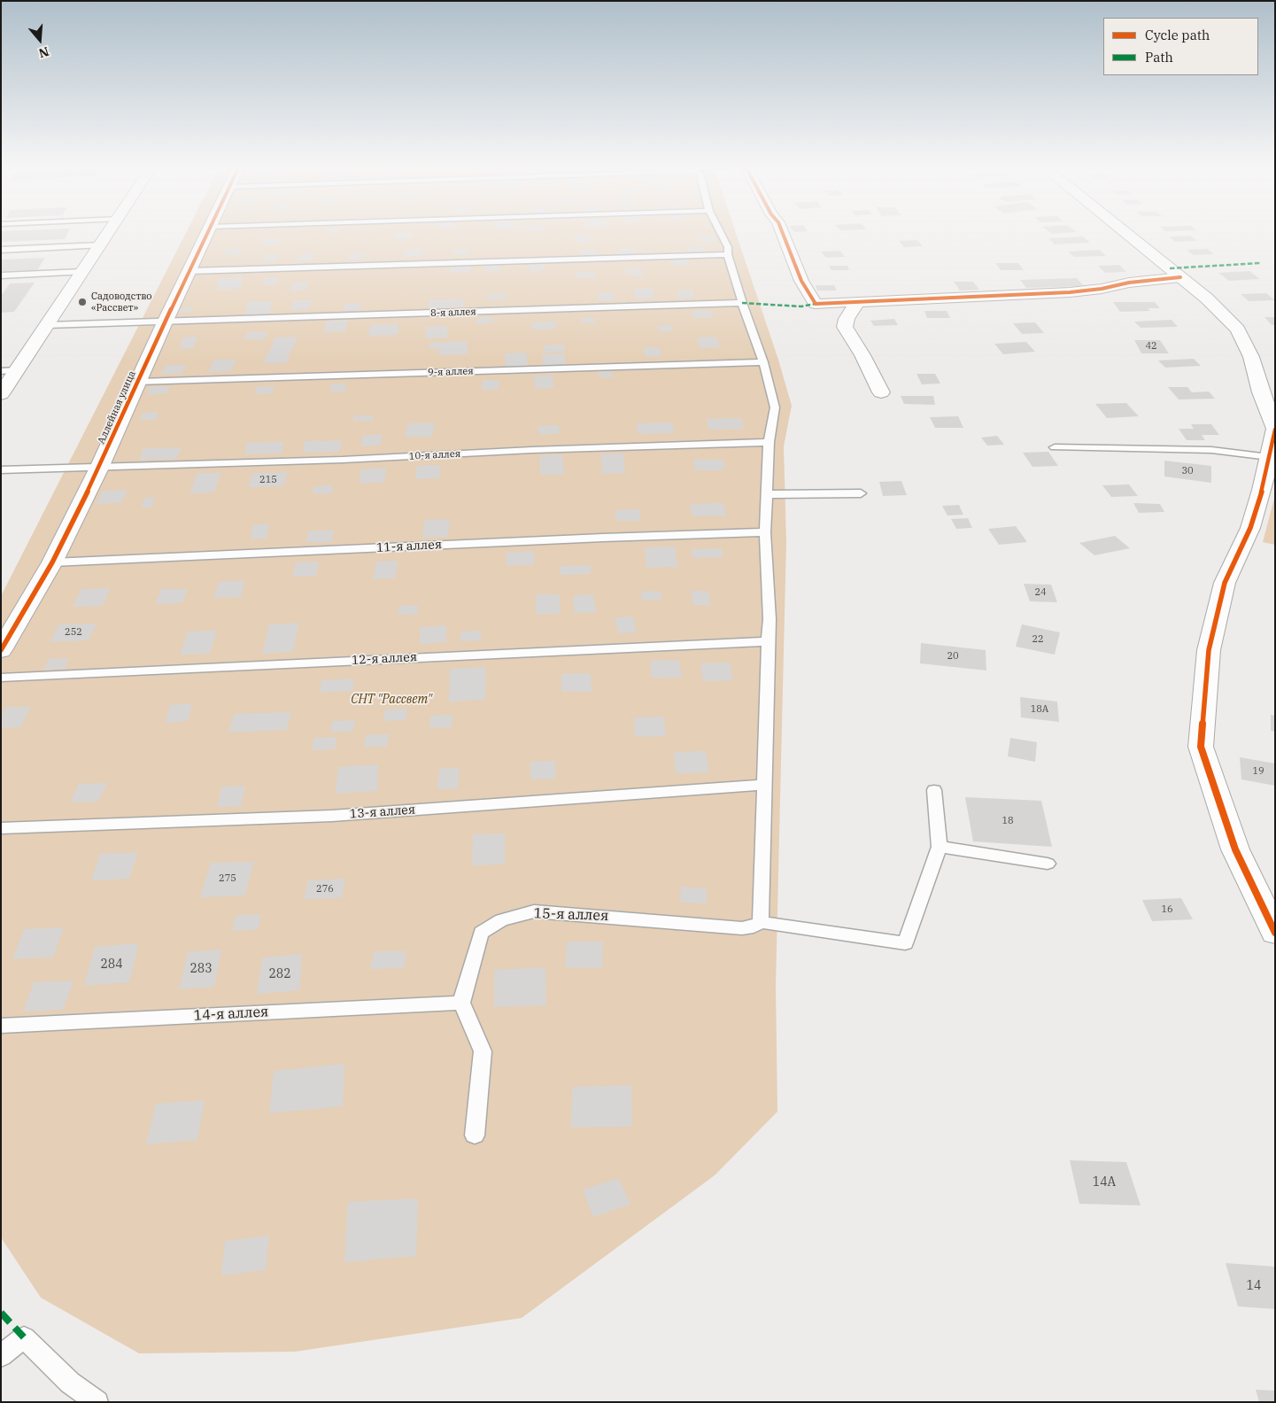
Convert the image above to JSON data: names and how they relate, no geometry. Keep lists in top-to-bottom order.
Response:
{
  "streets": {
    "street": ["Аллейная улица"],
    "lane": [
      "8-я аллея",
      "9-я аллея",
      "10-я аллея",
      "11-я аллея",
      "12-я аллея",
      "13-я аллея",
      "15-я аллея",
      "14-я аллея"
    ]
  },
  "crossings": [
    ["8-я аллея", "Аллейная улица"],
    ["9-я аллея", "Аллейная улица"],
    ["Аллейная улица", "10-я аллея"],
    ["Аллейная улица", "11-я аллея"],
    ["15-я аллея", "14-я аллея"]
  ],
  "parks": ["СНТ \"Рассвет\""],
  "places": ["Садоводство «Рассвет»"],
  "house_numbers": [
    "42",
    "30",
    "215",
    "24",
    "252",
    "22",
    "20",
    "18А",
    "19",
    "18",
    "275",
    "276",
    "16",
    "284",
    "283",
    "282",
    "14А",
    "14"
  ],
  "legend": ["Cycle path", "Path"],
  "north": "bottom"
}
